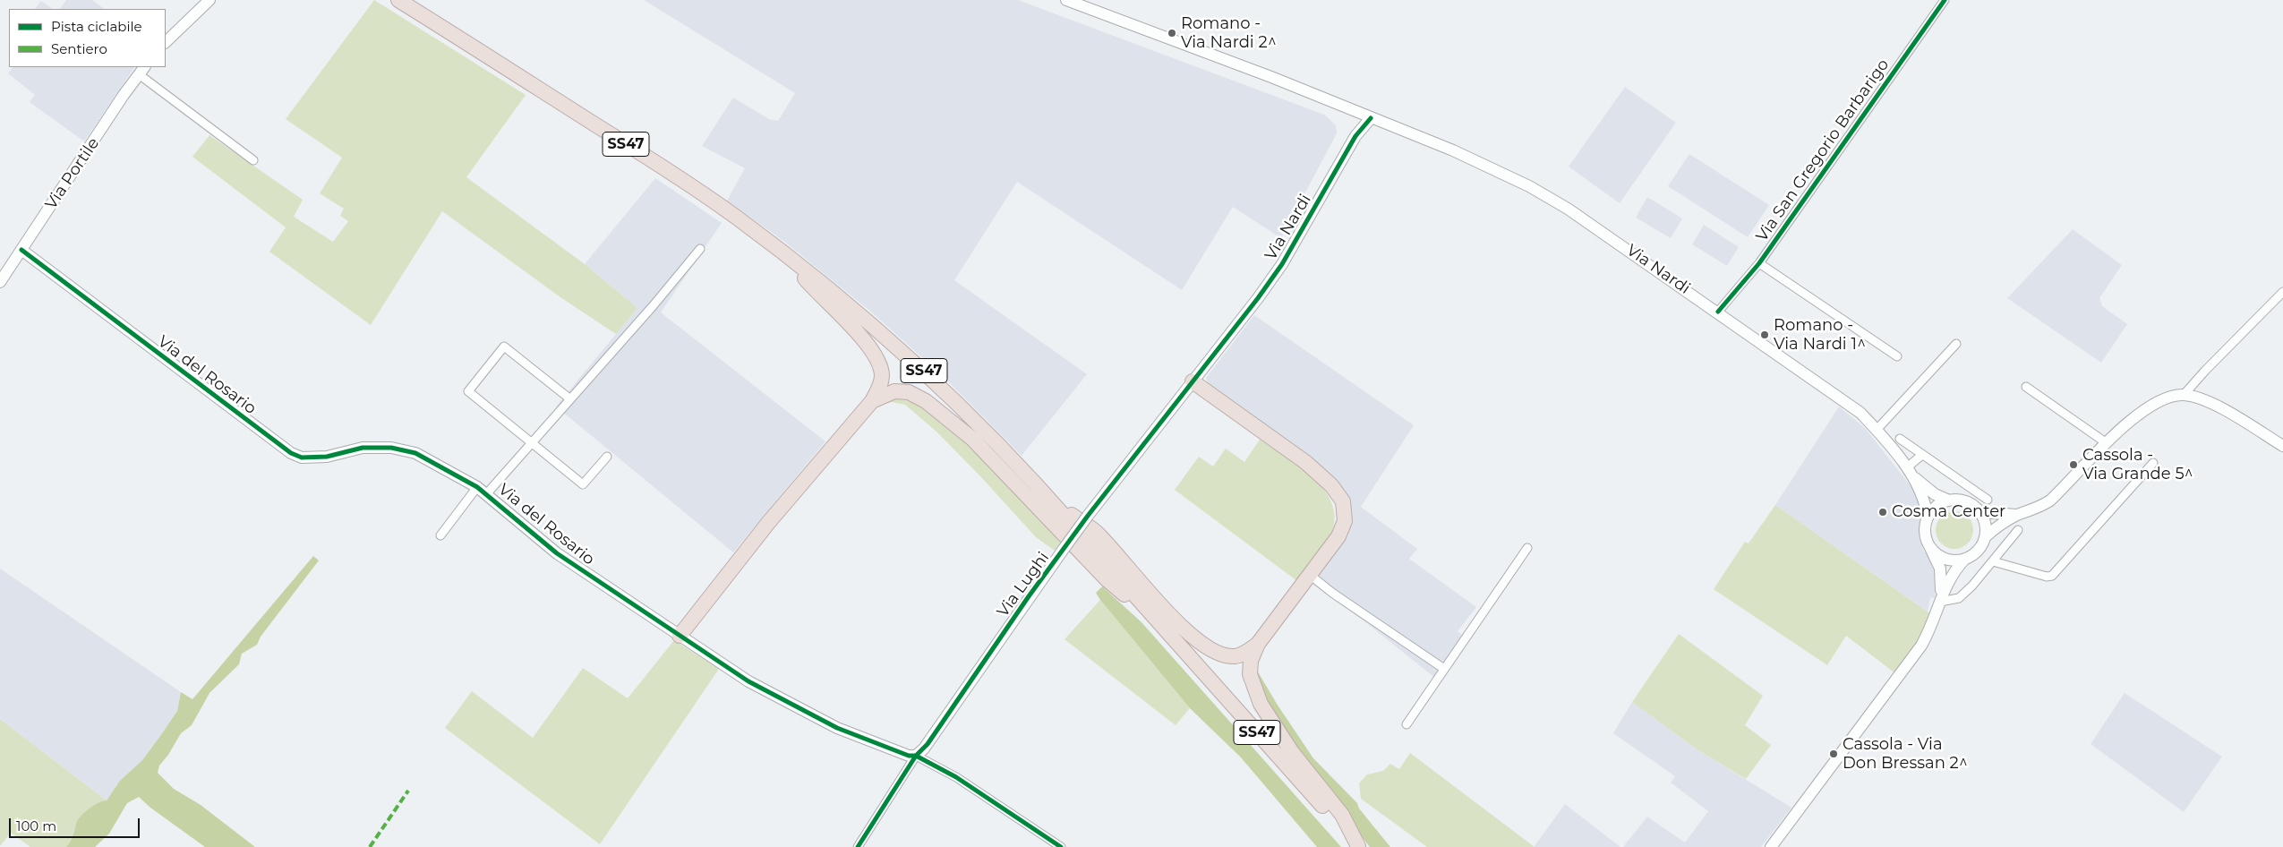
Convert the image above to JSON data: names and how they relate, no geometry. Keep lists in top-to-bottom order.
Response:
{
  "streets": {
    "highway": ["SS47"],
    "street": [
      "Via San Gregorio Barbarigo",
      "Via Portile",
      "Via Nardi",
      "Via del Rosario",
      "Via Lughi"
    ]
  },
  "crossings": [
    ["Via San Gregorio Barbarigo", "Via Nardi"],
    ["Via Portile", "Via del Rosario"],
    ["Via Nardi", "Via Lughi"],
    ["Via del Rosario", "Via Lughi"]
  ],
  "places": [
    "Romano - Via Nardi 2^",
    "Romano - Via Nardi 1^",
    "Cassola - Via Grande 5^",
    "Cosma Center",
    "Cassola - Via Don Bressan 2^"
  ],
  "legend": ["Pista ciclabile", "Sentiero"],
  "scale_bar": "100 m"
}
